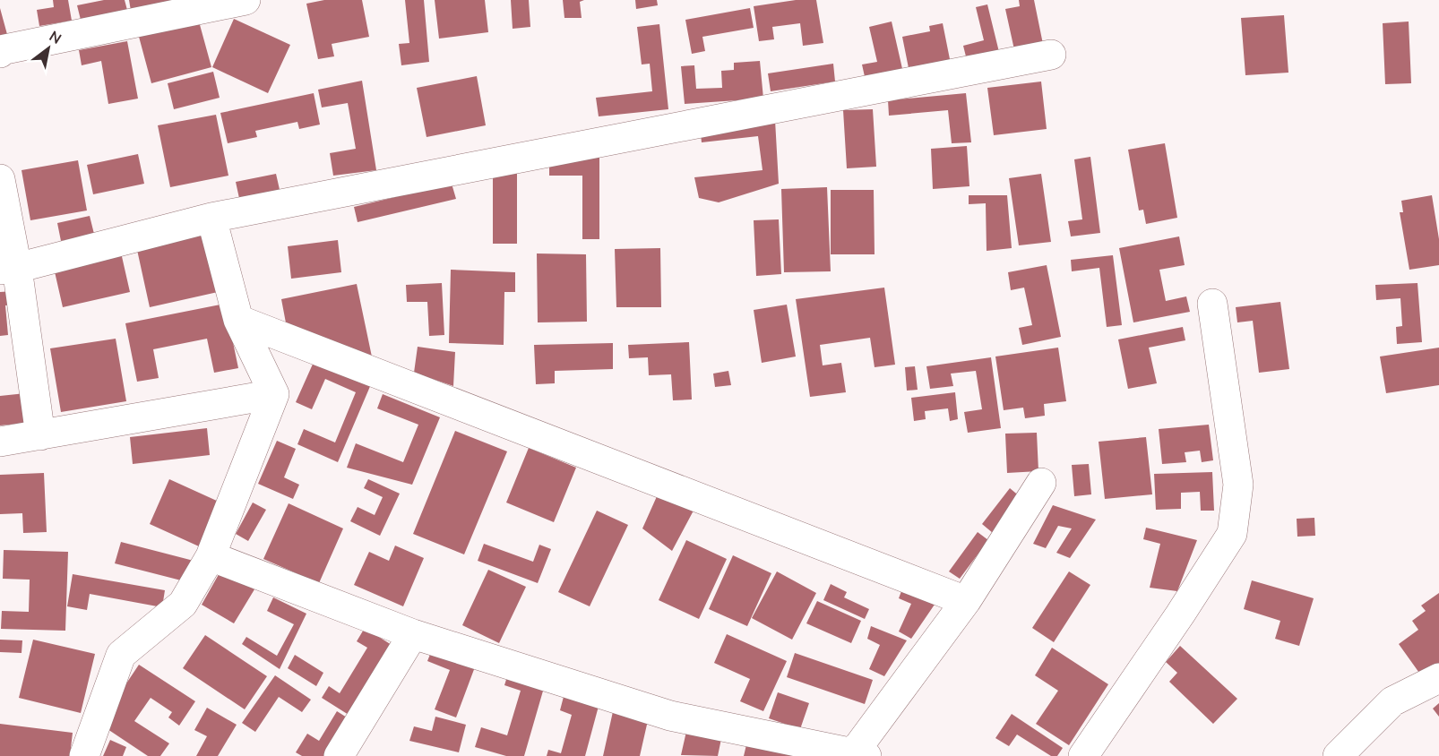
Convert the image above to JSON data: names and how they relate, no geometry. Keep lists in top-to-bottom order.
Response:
{
  "north": "top right"
}
